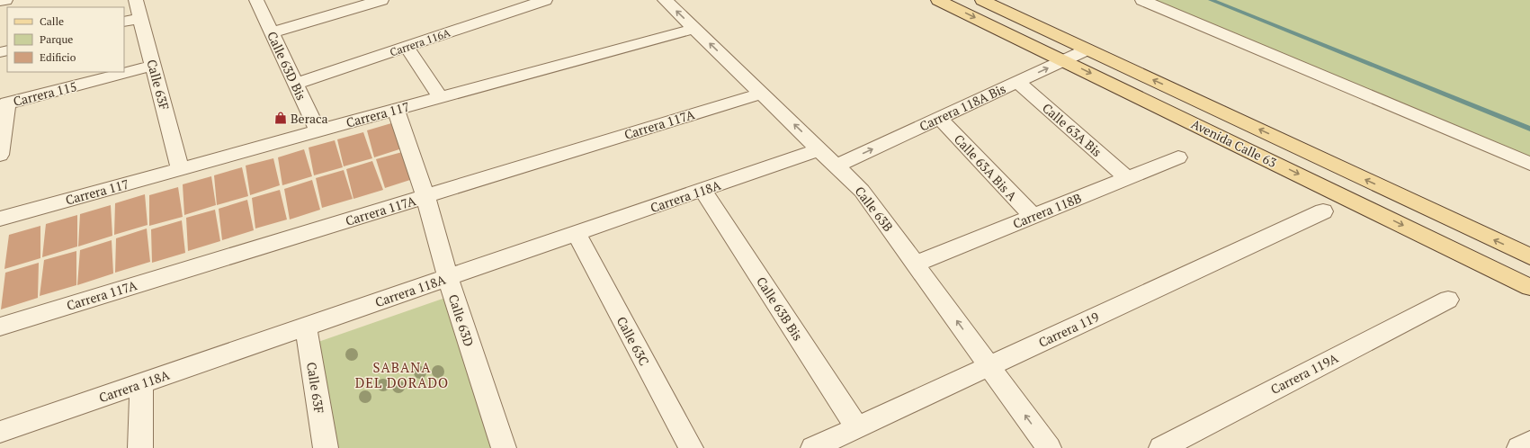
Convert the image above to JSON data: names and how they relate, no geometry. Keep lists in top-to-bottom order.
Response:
{
  "streets": {
    "main road": ["Avenida Calle 63"],
    "street": [
      "Carrera 116A",
      "Calle 63D Bis",
      "Calle 63F",
      "Carrera 115",
      "Carrera 118A Bis",
      "Carrera 117",
      "Carrera 117A",
      "Calle 63A Bis",
      "Calle 63A Bis A",
      "Carrera 118A",
      "Calle 63B",
      "Carrera 118B",
      "Calle 63B Bis",
      "Calle 63D",
      "Carrera 119",
      "Calle 63C",
      "Carrera 119A"
    ]
  },
  "crossings": [
    ["Carrera 116A", "Calle 63D Bis"],
    ["Calle 63D Bis", "Carrera 117"],
    ["Calle 63F", "Carrera 115"],
    ["Calle 63F", "Carrera 117"],
    ["Calle 63F", "Carrera 118A"],
    ["Carrera 118A Bis", "Calle 63A Bis"],
    ["Carrera 118A Bis", "Avenida Calle 63"],
    ["Carrera 118A Bis", "Calle 63A Bis A"],
    ["Carrera 118A Bis", "Calle 63B"],
    ["Carrera 117", "Calle 63B"],
    ["Carrera 117", "Calle 63D"],
    ["Carrera 117A", "Calle 63B"],
    ["Carrera 117A", "Calle 63D"],
    ["Calle 63A Bis", "Carrera 118B"],
    ["Calle 63A Bis A", "Carrera 118B"],
    ["Carrera 118A", "Calle 63B"],
    ["Carrera 118A", "Calle 63B Bis"],
    ["Carrera 118A", "Calle 63D"],
    ["Carrera 118A", "Calle 63C"],
    ["Calle 63B", "Carrera 118B"],
    ["Calle 63B", "Carrera 119"],
    ["Calle 63B Bis", "Carrera 119"]
  ],
  "one_way": ["Carrera 118A Bis", "Calle 63B"],
  "districts": ["SABANA DEL DORADO"],
  "places": {
    "shop": ["Beraca"]
  },
  "legend": ["Calle", "Parque", "Edificio"]
}
